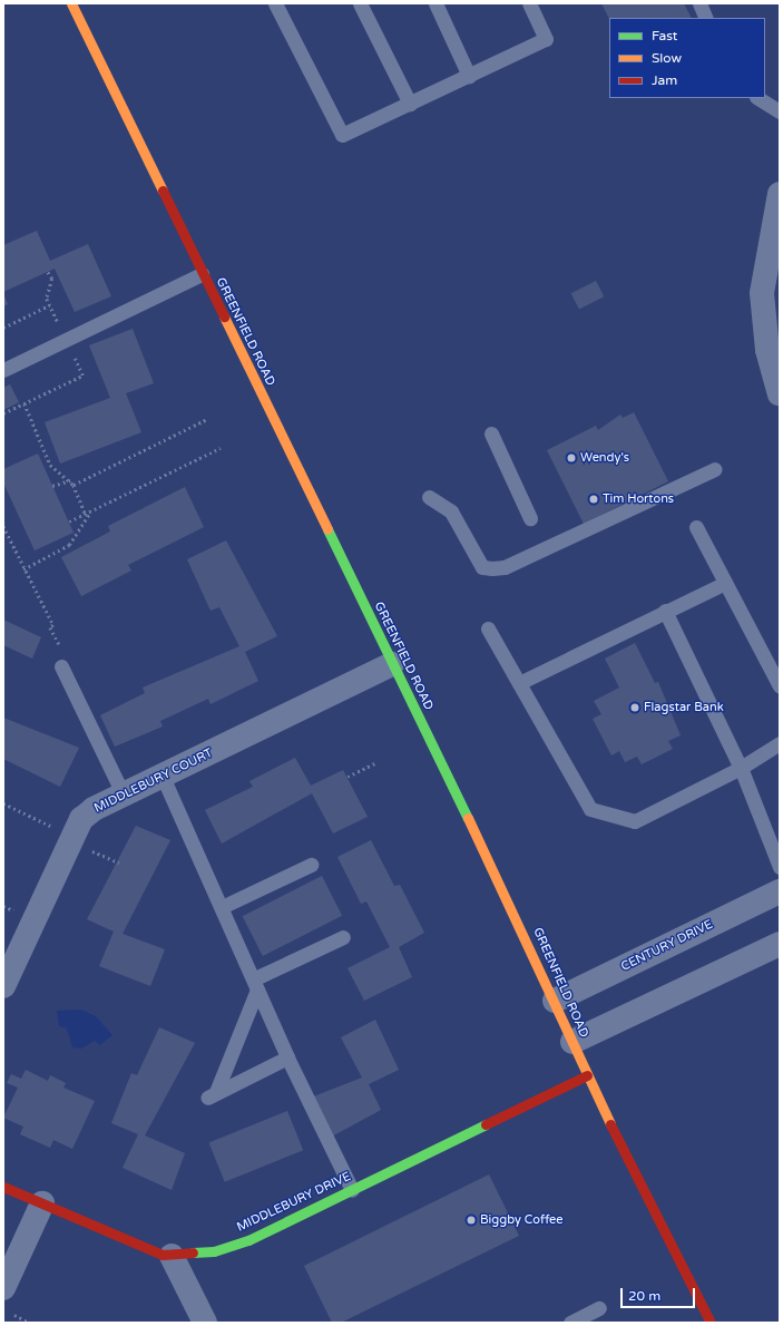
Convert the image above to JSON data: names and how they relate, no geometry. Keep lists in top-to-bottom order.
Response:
{
  "streets": {
    "main road": ["GREENFIELD ROAD", "MIDDLEBURY DRIVE"],
    "street": ["MIDDLEBURY COURT", "CENTURY DRIVE"]
  },
  "crossings": [
    ["GREENFIELD ROAD", "MIDDLEBURY COURT"],
    ["GREENFIELD ROAD", "CENTURY DRIVE"],
    ["GREENFIELD ROAD", "MIDDLEBURY DRIVE"]
  ],
  "places": [
    "Wendy's",
    "Tim Hortons",
    "Flagstar Bank",
    "Biggby Coffee"
  ],
  "legend": ["Fast", "Slow", "Jam"],
  "scale_bar": "20 m"
}
